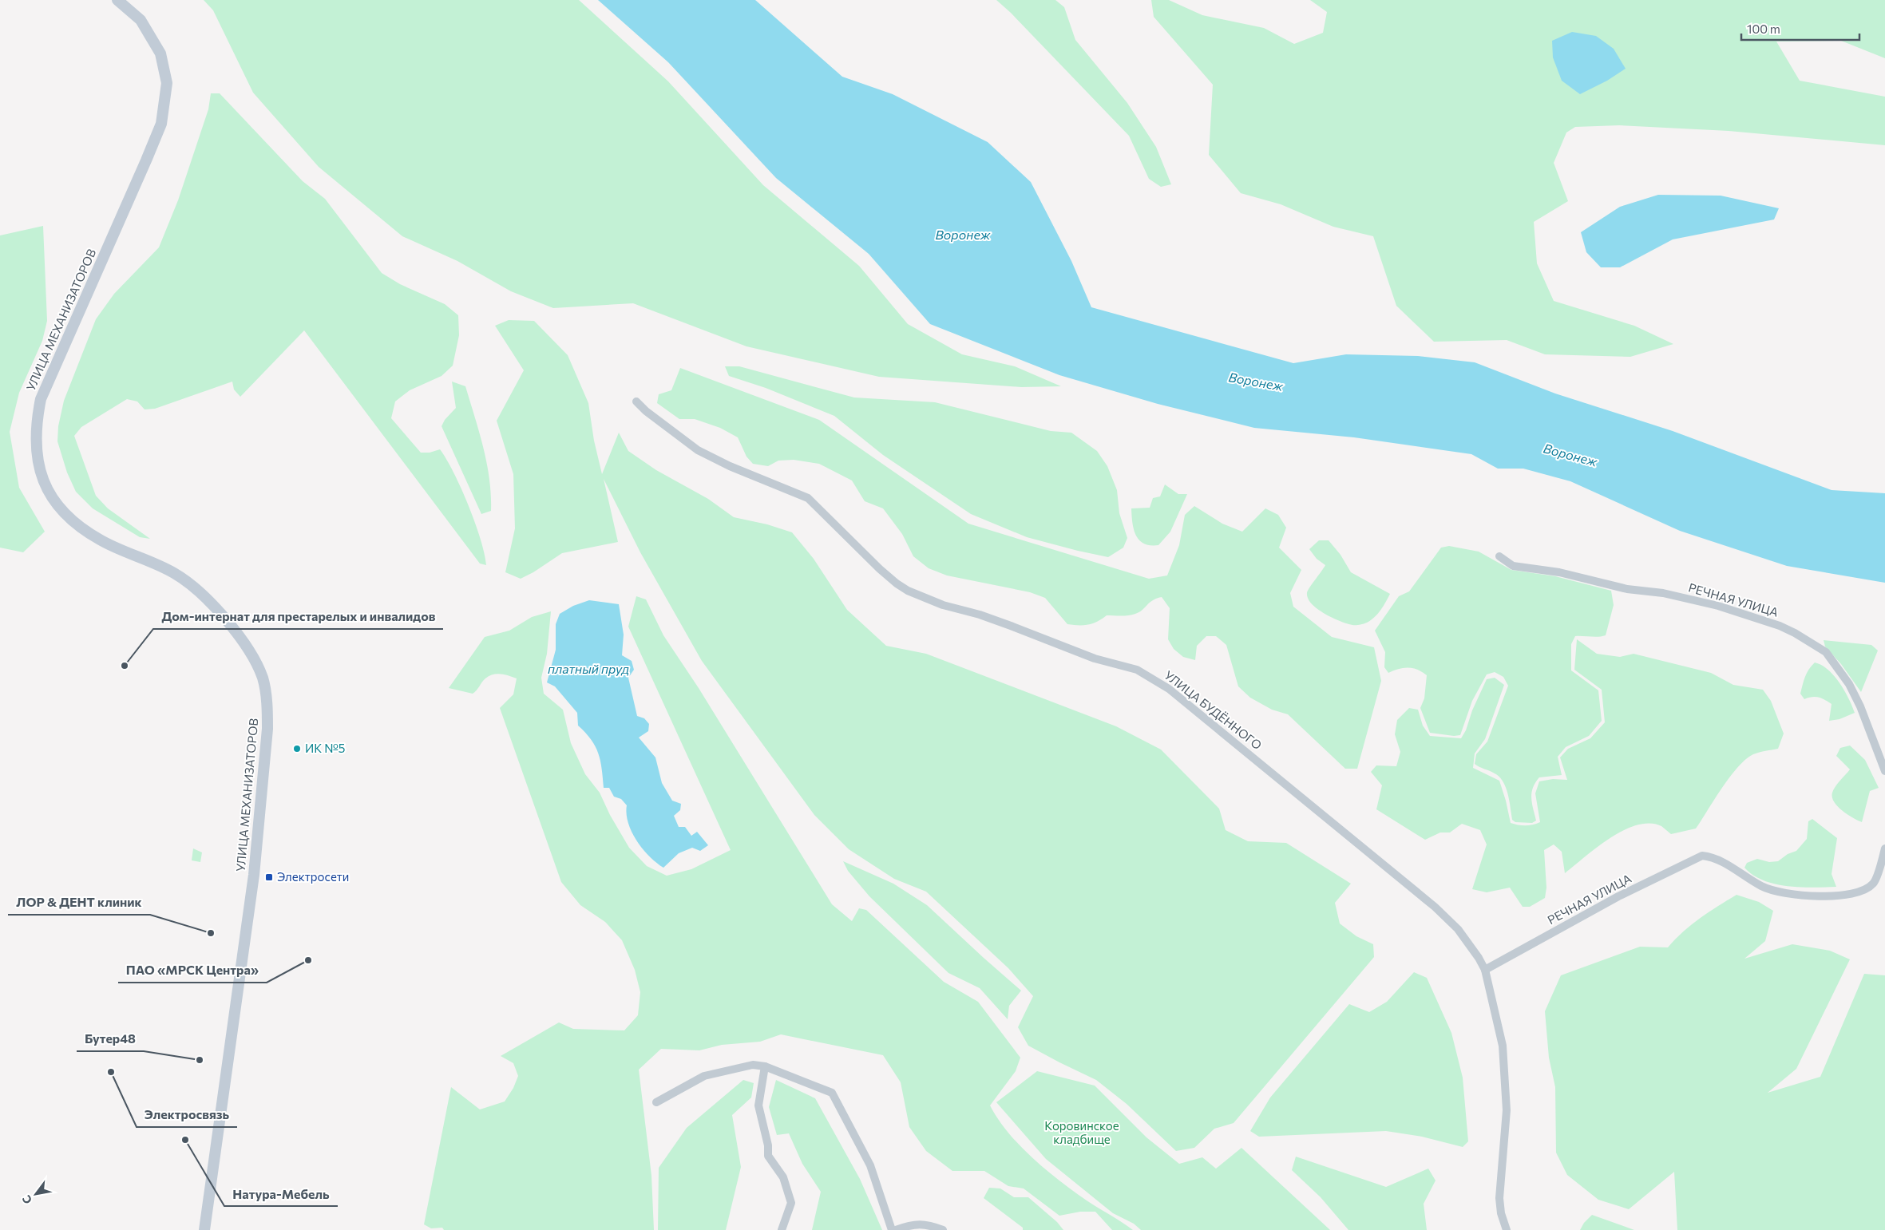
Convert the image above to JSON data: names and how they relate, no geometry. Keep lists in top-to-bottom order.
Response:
{
  "streets": {
    "main road": ["УЛИЦА МЕХАНИЗАТОРОВ"],
    "street": ["РЕЧНАЯ УЛИЦА", "УЛИЦА БУДЁННОГО"]
  },
  "crossings": [
    ["РЕЧНАЯ УЛИЦА", "УЛИЦА БУДЁННОГО"]
  ],
  "water": ["Воронеж", "платный пруд"],
  "parks": ["Коровинское кладбище"],
  "places": {
    "other": [
      "Дом-интернат для престарелых и инвалидов",
      "ИК №5",
      "ЛОР & ДЕНТ клиник",
      "ПАО «МРСК Центра»",
      "Бутер48",
      "Электросвязь",
      "Натура-Мебель"
    ],
    "transit": ["Электросети"]
  },
  "scale_bar": "100 m",
  "north": "bottom left"
}
